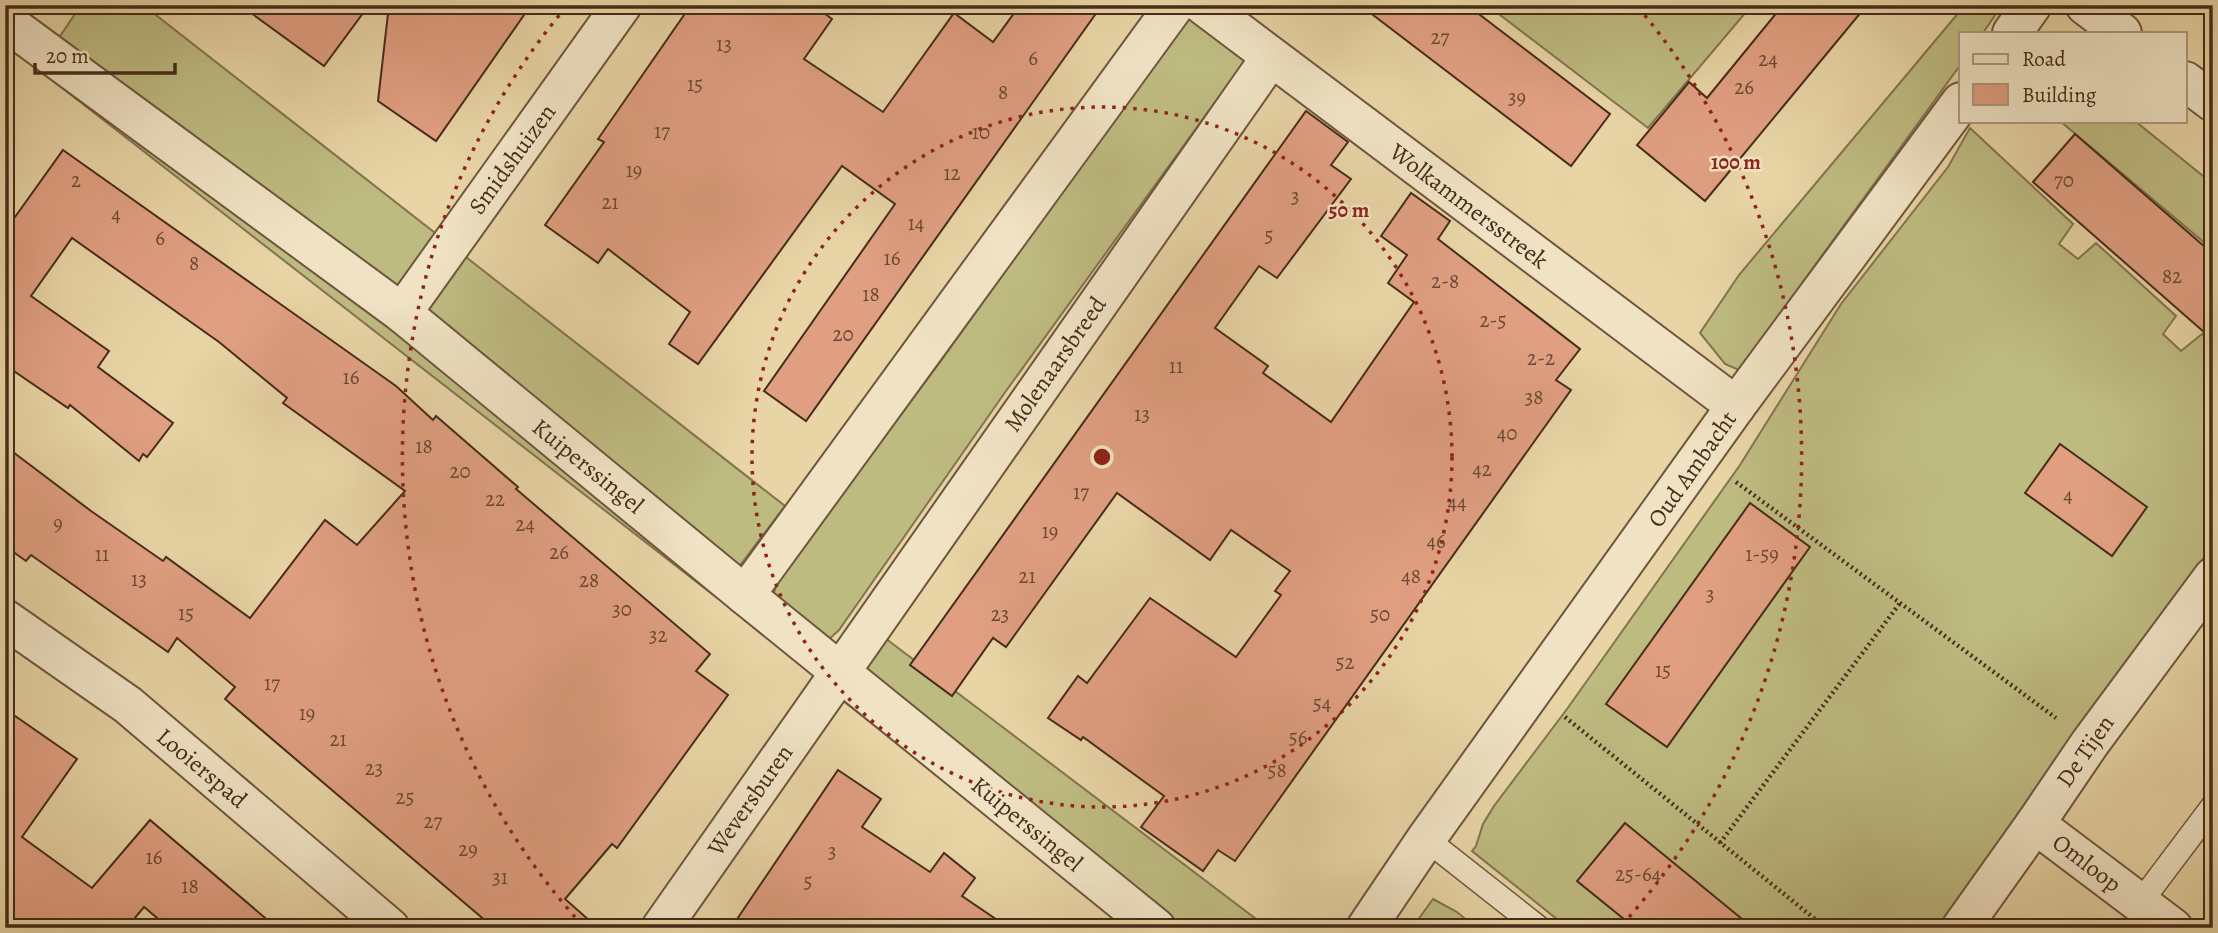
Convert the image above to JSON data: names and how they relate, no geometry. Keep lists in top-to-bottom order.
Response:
{
  "streets": {
    "street": [
      "Smidshuizen",
      "Wolkammersstreek",
      "Molenaarsbreed",
      "Kuiperssingel",
      "Oud Ambacht",
      "De Tijen",
      "Looierspad",
      "Weversburen",
      "Omloop"
    ]
  },
  "crossings": [
    ["Smidshuizen", "Kuiperssingel"],
    ["Wolkammersstreek", "Molenaarsbreed"],
    ["Wolkammersstreek", "Oud Ambacht"],
    ["Molenaarsbreed", "Kuiperssingel"],
    ["Molenaarsbreed", "Weversburen"],
    ["Kuiperssingel", "Weversburen"],
    ["De Tijen", "Omloop"]
  ],
  "house_numbers": [
    "27",
    "13",
    "6",
    "24",
    "15",
    "26",
    "8",
    "39",
    "17",
    "10",
    "19",
    "12",
    "2",
    "70",
    "3",
    "21",
    "4",
    "14",
    "5",
    "6",
    "16",
    "8",
    "82",
    "2-8",
    "18",
    "2-5",
    "20",
    "2-2",
    "11",
    "16",
    "38",
    "13",
    "40",
    "18",
    "42",
    "20",
    "17",
    "4",
    "22",
    "44",
    "9",
    "24",
    "19",
    "46",
    "26",
    "11",
    "1-59",
    "21",
    "48",
    "13",
    "28",
    "3",
    "30",
    "15",
    "23",
    "50",
    "32",
    "52",
    "15",
    "17",
    "54",
    "19",
    "56",
    "21",
    "23",
    "58",
    "25",
    "27",
    "29",
    "3",
    "16",
    "25-64",
    "31",
    "5",
    "18"
  ],
  "legend": ["Road", "Building"],
  "scale_bar": "20 m",
  "rings": ["100 m", "50 m"]
}
